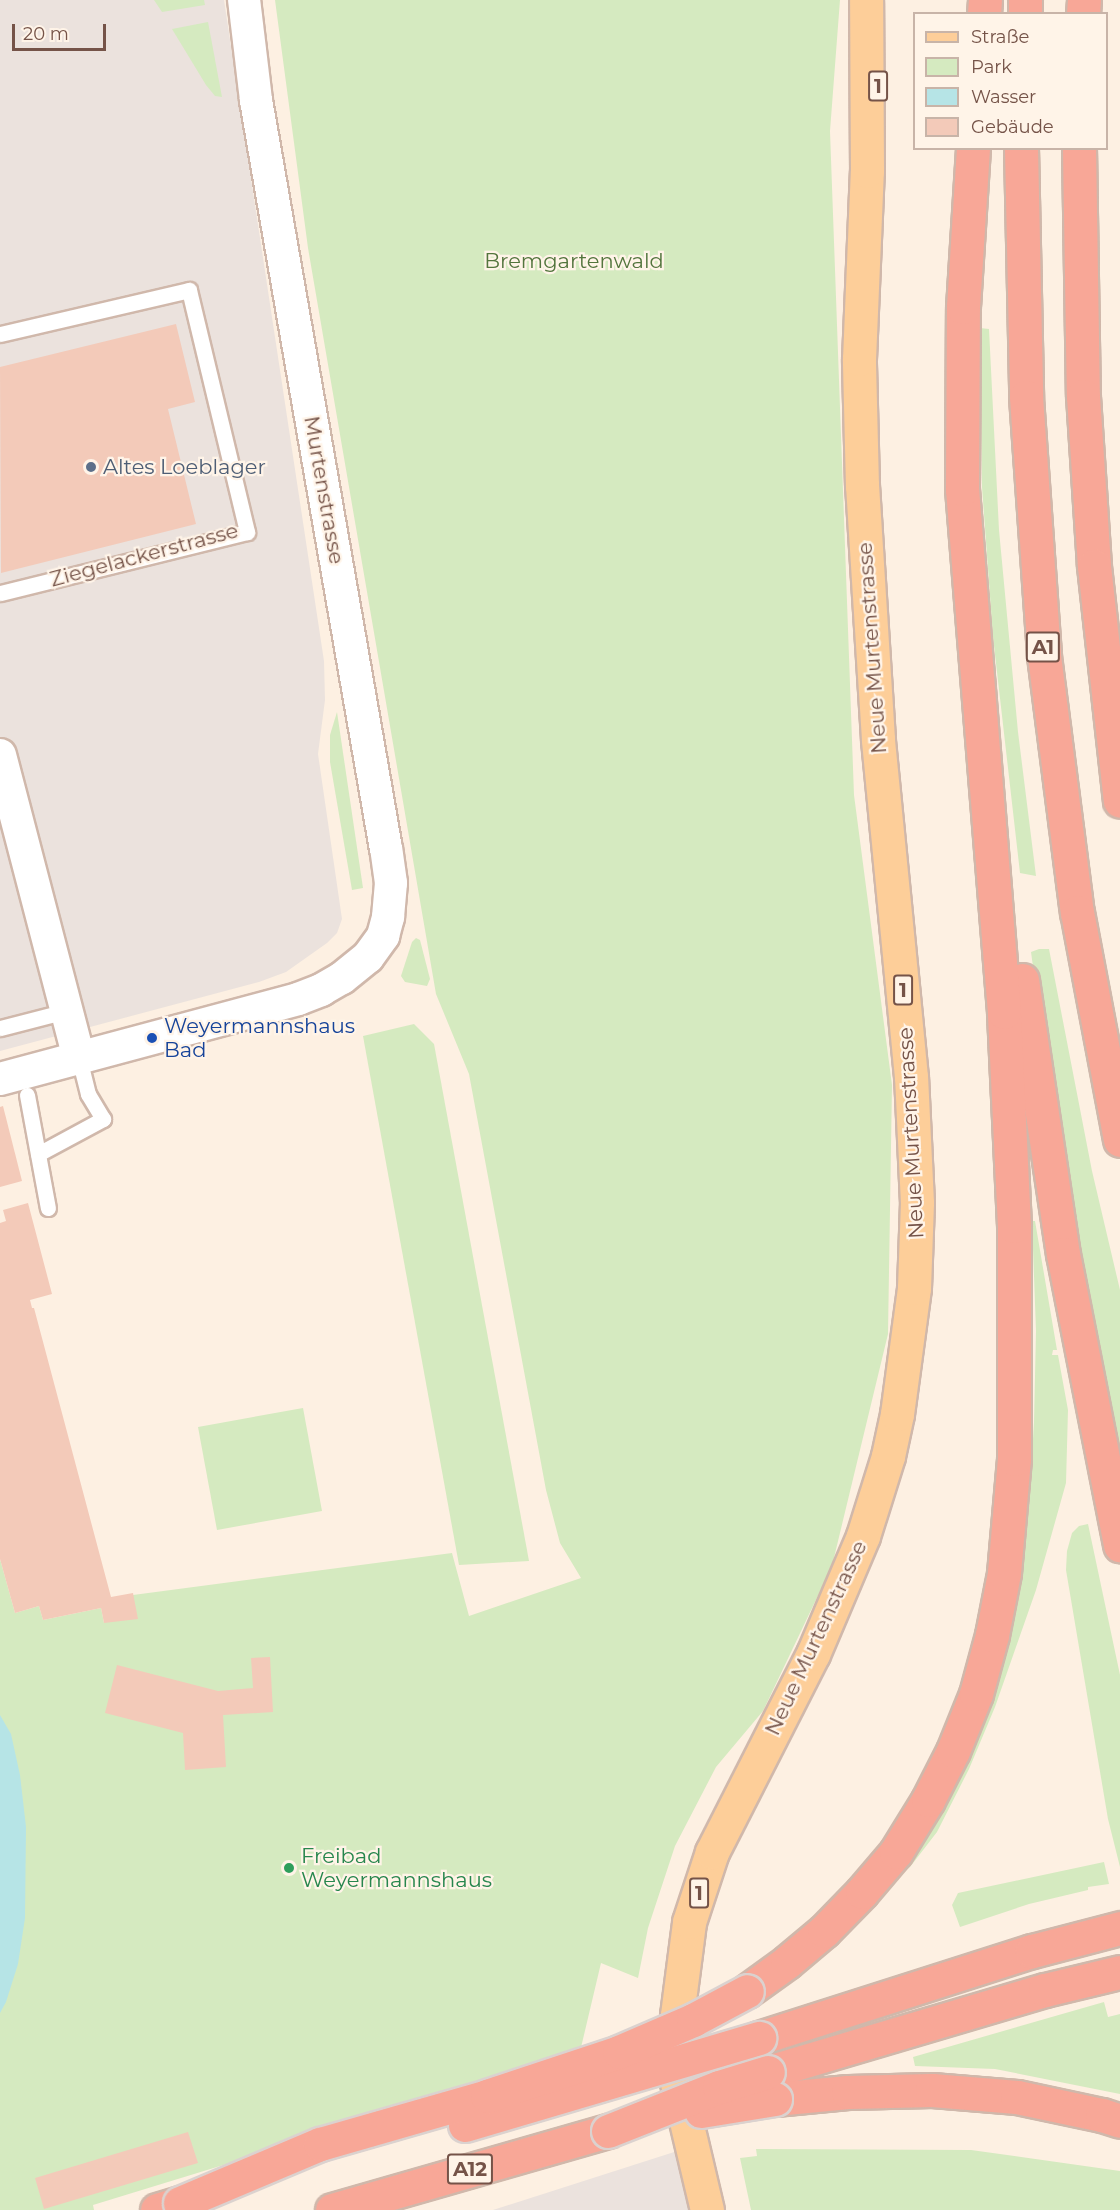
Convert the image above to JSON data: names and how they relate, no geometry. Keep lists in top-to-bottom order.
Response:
{
  "streets": {
    "highway": ["A1", "A12"],
    "main road": ["1", "Neue Murtenstrasse"],
    "street": ["Murtenstrasse"],
    "lane": ["Ziegelackerstrasse"]
  },
  "crossings": [
    ["1", "Neue Murtenstrasse"]
  ],
  "parks": ["Bremgartenwald"],
  "places": ["Altes Loeblager", "Weyermannshaus Bad", "Freibad Weyermannshaus"],
  "legend": [
    "Straße",
    "Park",
    "Wasser",
    "Gebäude"
  ],
  "scale_bar": "20 m"
}
